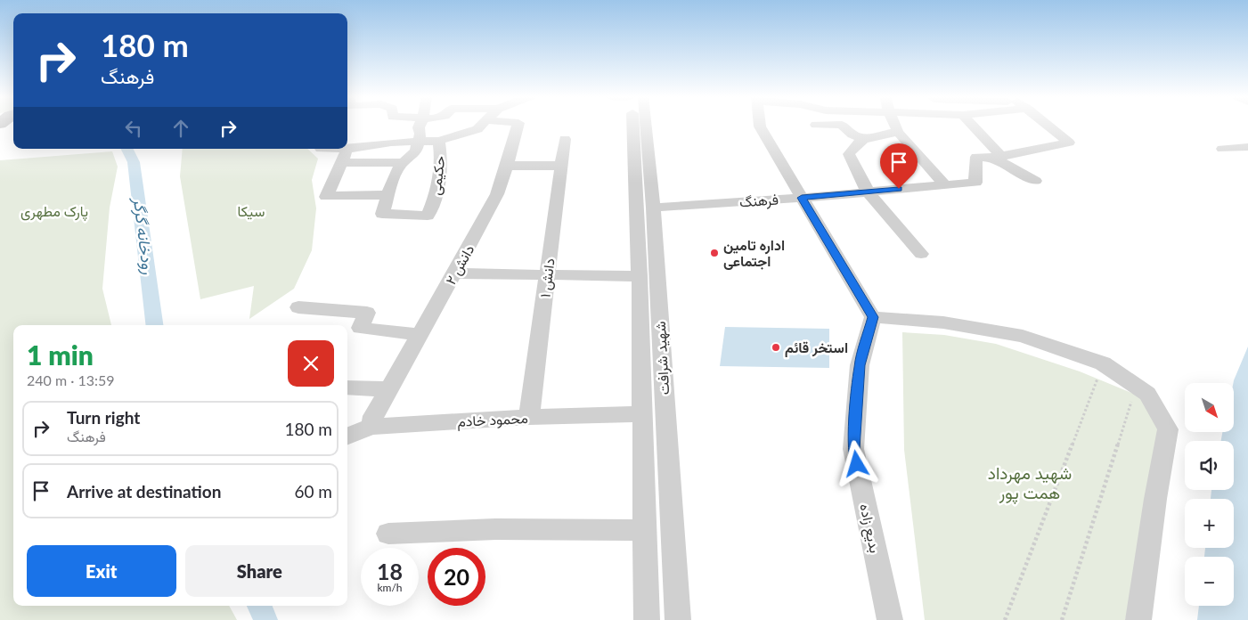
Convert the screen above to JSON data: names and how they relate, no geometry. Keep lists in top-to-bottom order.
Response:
{
  "streets": {
    "street": [
      "حکیمی",
      "فرهنگ",
      "دانش ۲",
      "دانش ۱",
      "شهید شرافت",
      "محمود خادم",
      "بدیع زاده"
    ]
  },
  "crossings": [
    ["فرهنگ", "شهید شرافت"],
    ["دانش ۲", "محمود خادم"],
    ["دانش ۱", "محمود خادم"],
    ["شهید شرافت", "محمود خادم"]
  ],
  "water": ["رودخانه گرگر"],
  "parks": ["پارک مطهری", "سیکا", "شهید مهرداد همت پور"],
  "places": ["اداره تامین اجتماعی", "استخر قائم"],
  "north": "bottom right",
  "page": {
    "turn": ["180 m", "فرهنگ"],
    "heading": ["1 min", "240 m · 13:59"],
    "map_buttons": ["+", "−"],
    "list": [
      {
        "name": "Turn right",
        "note": "فرهنگ",
        "value": "180 m"
      },
      {
        "name": "Arrive at destination",
        "value": "60 m"
      }
    ],
    "buttons": ["Exit", "Share"],
    "speed": "18 km/h",
    "limit": "20"
  }
}
